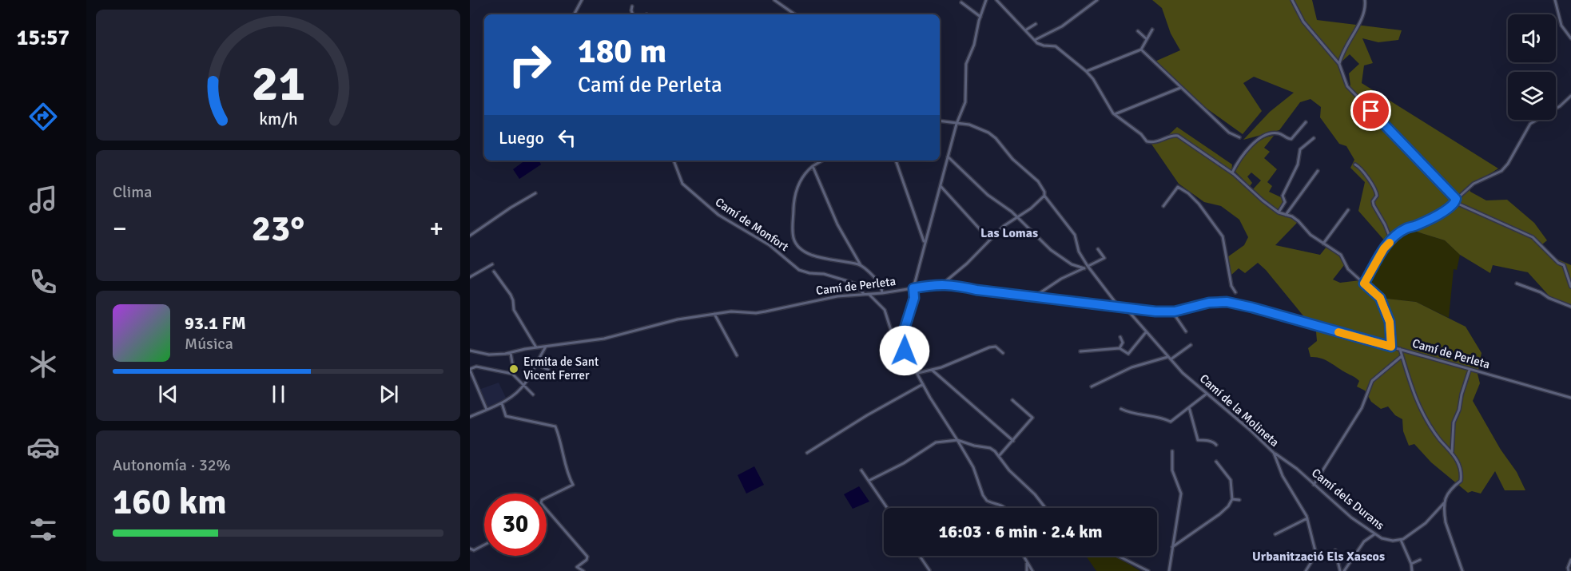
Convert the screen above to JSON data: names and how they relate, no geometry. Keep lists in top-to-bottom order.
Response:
{
  "streets": {
    "street": [
      "Camí de Monfort",
      "Camí de Perleta",
      "Camí de la Molineta",
      "Camí dels Durans"
    ]
  },
  "crossings": [
    ["Camí de Monfort", "Camí de Perleta"],
    ["Camí de Perleta", "Camí de la Molineta"],
    ["Camí de la Molineta", "Camí dels Durans"]
  ],
  "districts": ["Las Lomas", "Urbanització Els Xascos"],
  "places": ["Ermita de Sant Vicent Ferrer"],
  "page": {
    "tabs": "15:57",
    "turn": ["180 m", "Camí de Perleta"],
    "then": "Luego",
    "tile": [
      "Clima",
      ["Autonomía · 32%", "160 km"]
    ],
    "heat": ["−", "23°", "+"],
    "song": ["93.1 FM", "Música"],
    "limit": "30",
    "trip": "16:03 · 6 min · 2.4 km",
    "gauge": ["21", "km/h"]
  }
}
